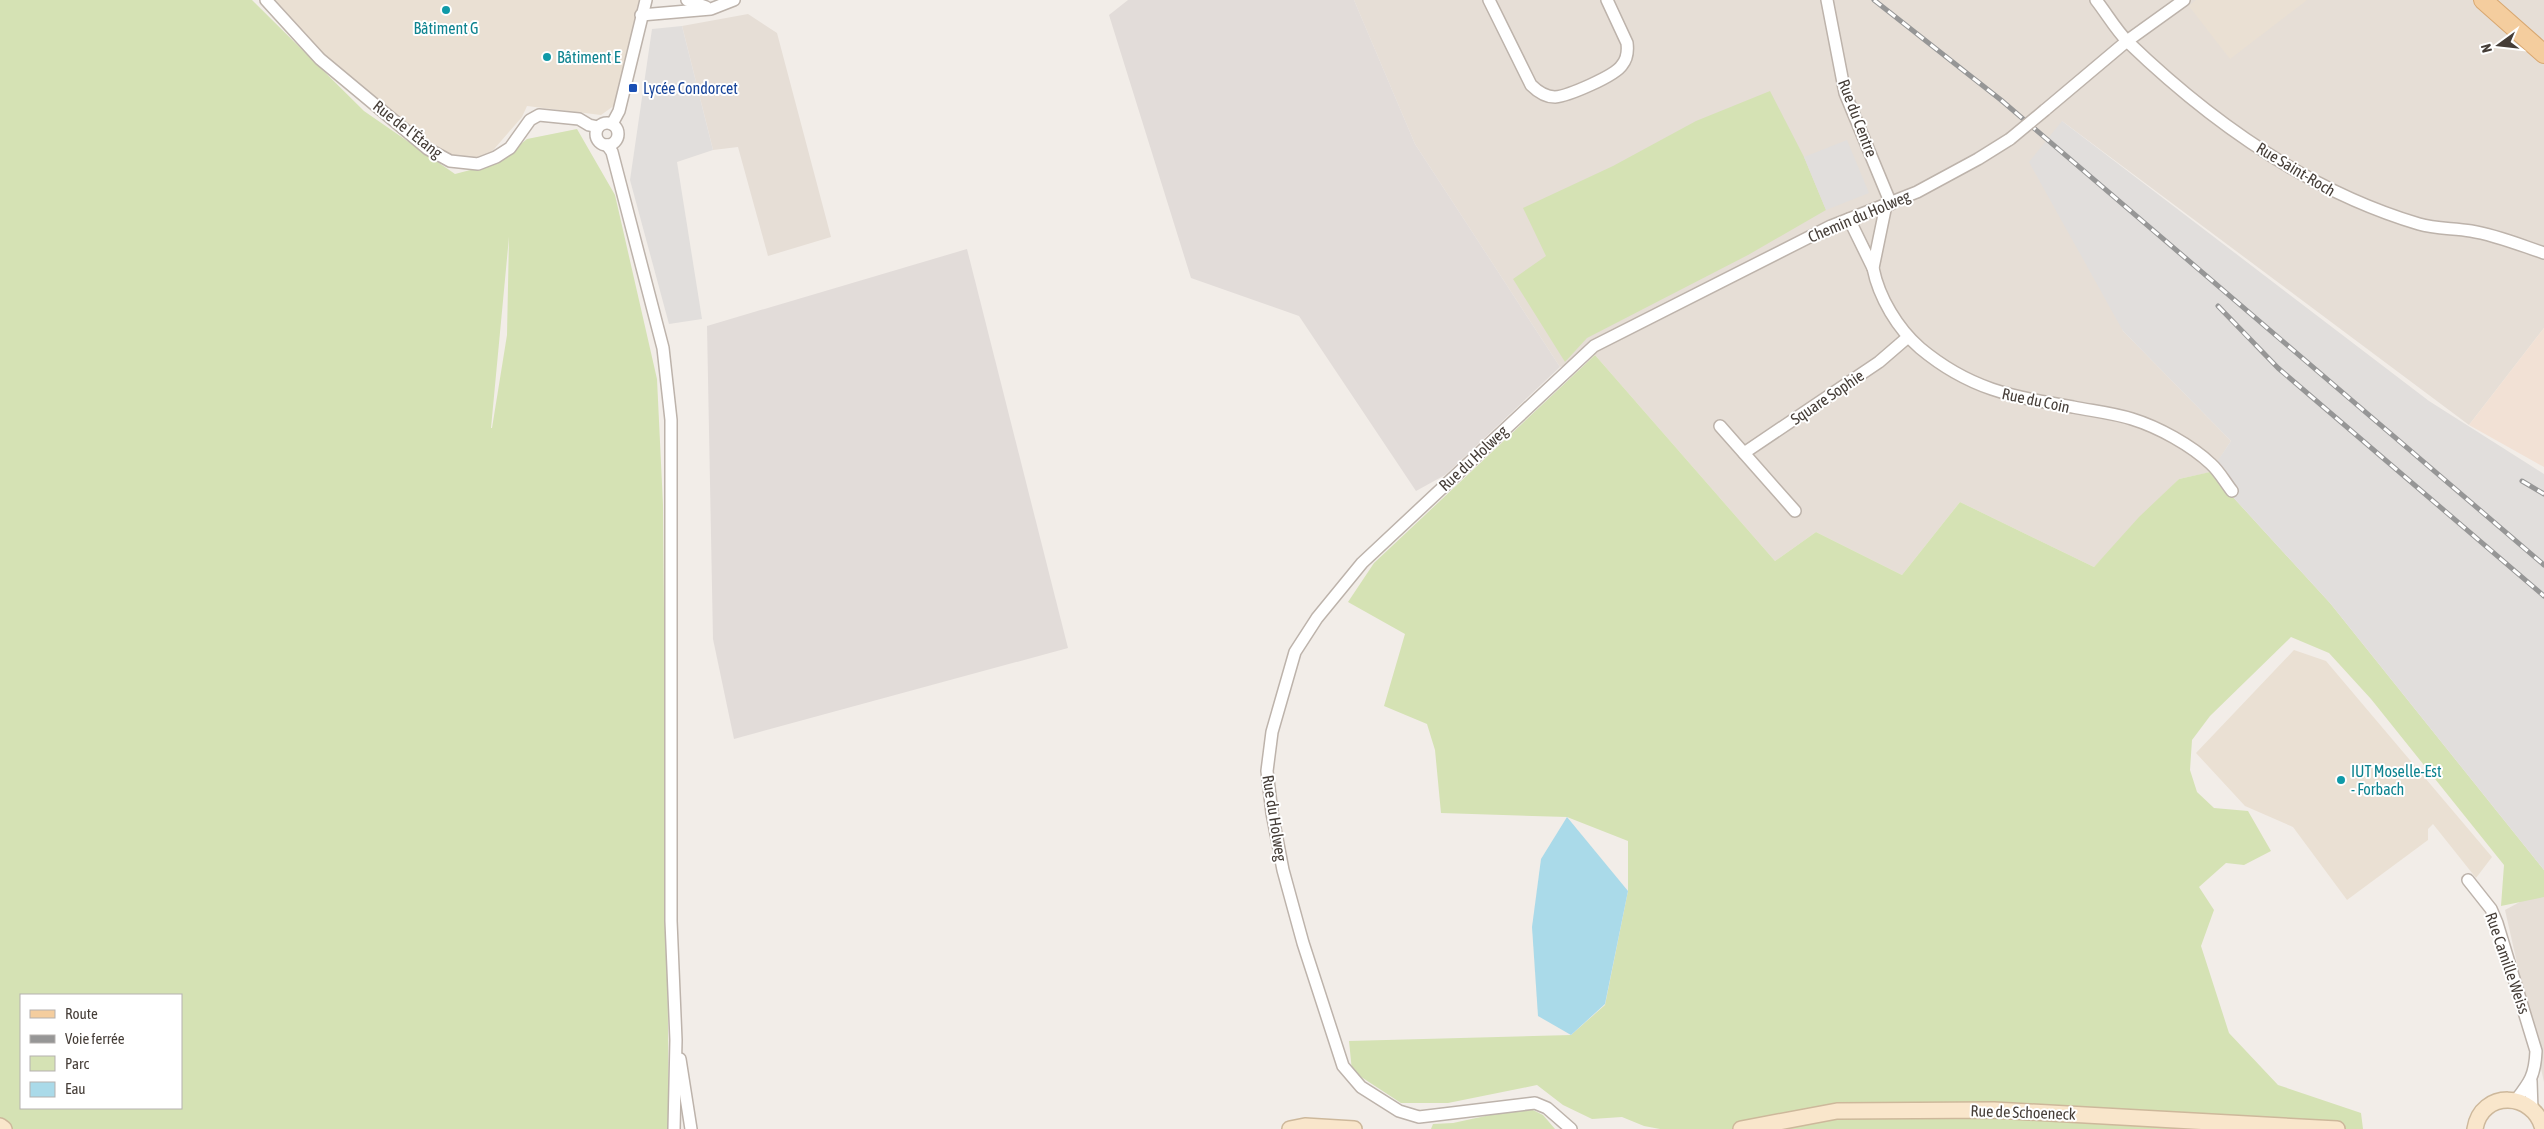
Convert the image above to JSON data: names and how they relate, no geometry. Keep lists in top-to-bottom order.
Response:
{
  "streets": {
    "main road": ["Rue de Schoeneck"],
    "street": [
      "Rue du Centre",
      "Rue de l'Étang",
      "Rue Saint-Roch",
      "Chemin du Holweg",
      "Square Sophie",
      "Rue du Coin",
      "Rue du Holweg",
      "Rue Camille Weiss"
    ]
  },
  "crossings": [
    ["Rue du Centre", "Chemin du Holweg"],
    ["Rue Saint-Roch", "Chemin du Holweg"],
    ["Chemin du Holweg", "Rue du Coin"],
    ["Chemin du Holweg", "Rue du Holweg"],
    ["Square Sophie", "Rue du Coin"]
  ],
  "places": {
    "other": ["Bâtiment G", "Bâtiment E", "IUT Moselle-Est - Forbach"],
    "transit": ["Lycée Condorcet"]
  },
  "legend": [
    "Route",
    "Voie ferrée",
    "Parc",
    "Eau"
  ],
  "north": "left"
}
